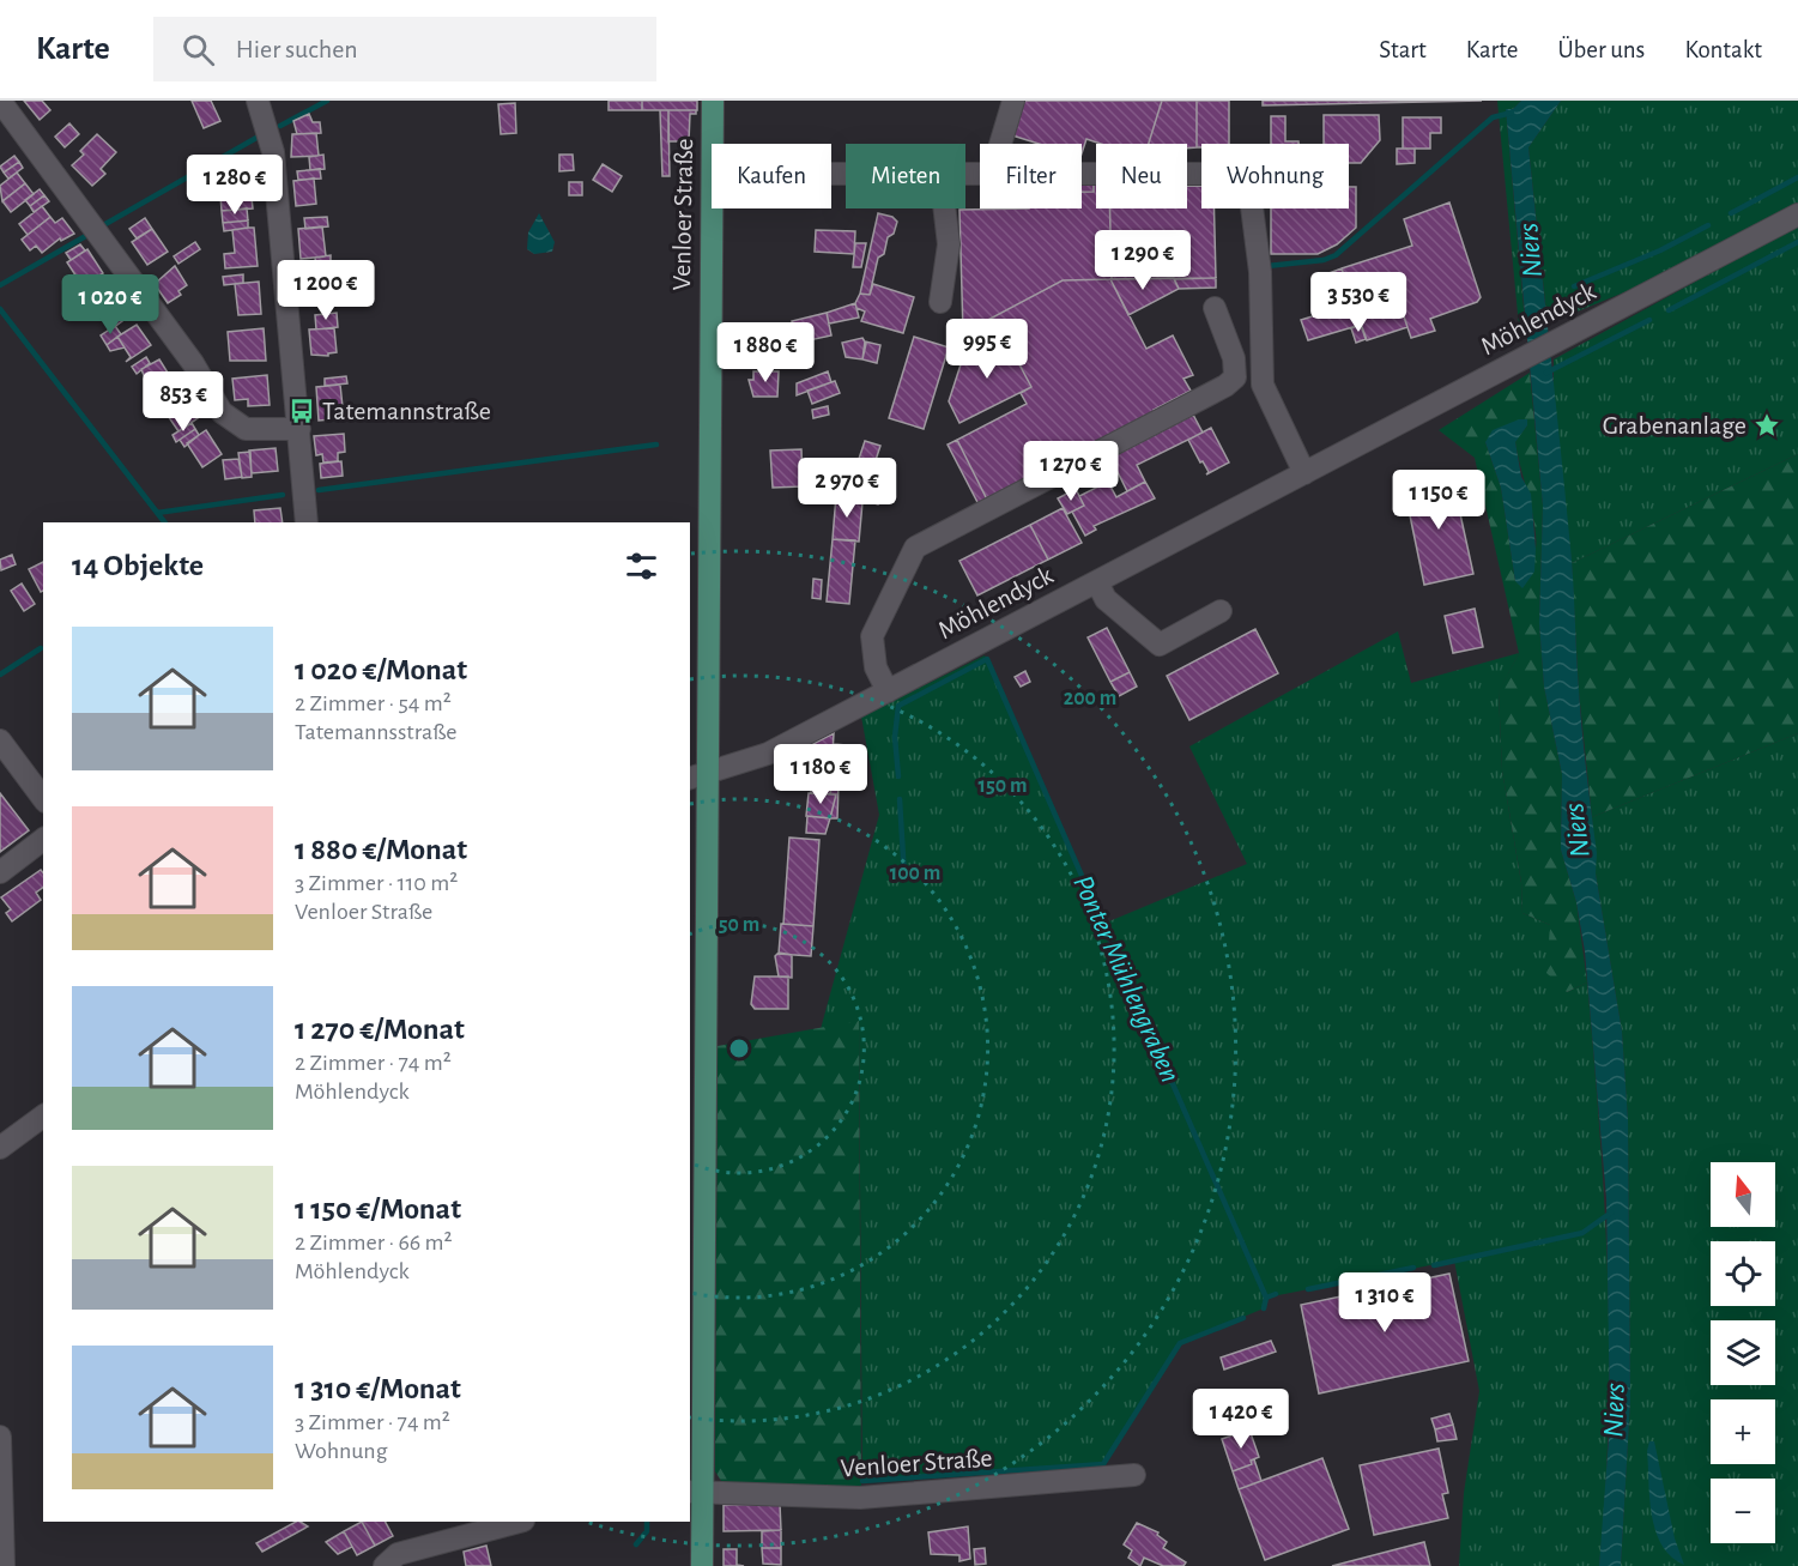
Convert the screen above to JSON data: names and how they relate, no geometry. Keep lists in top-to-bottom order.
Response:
{
  "streets": {
    "main road": ["Venloer Straße"],
    "street": ["Möhlendyck"]
  },
  "crossings": [
    ["Venloer Straße", "Möhlendyck"]
  ],
  "water": ["Niers", "Ponter Mühlengraben"],
  "places": {
    "bus stop": ["Tatemannstraße"],
    "place": ["Grabenanlage"]
  },
  "north": "top",
  "page": {
    "header": "Karte",
    "search": "Hier suchen",
    "nav": [
      "Start",
      "Karte",
      "Über uns",
      "Kontakt"
    ],
    "chip": [
      "Kaufen",
      "Mieten",
      "Filter",
      "Neu",
      "Wohnung"
    ],
    "price": [
      "1 280 €",
      "1 290 €",
      "1 200 €",
      "3 530 €",
      "1 020 €",
      "995 €",
      "1 880 €",
      "853 €",
      "1 270 €",
      "2 970 €",
      "1 150 €",
      "1 180 €",
      "1 310 €",
      "1 420 €"
    ],
    "heading": "14 Objekte",
    "list": [
      {
        "name": "1 020 €/Monat",
        "note": "2 Zimmer · 54 m² · Tatemannsstraße"
      },
      {
        "name": "1 880 €/Monat",
        "note": "3 Zimmer · 110 m² · Venloer Straße"
      },
      {
        "name": "1 270 €/Monat",
        "note": "2 Zimmer · 74 m² · Möhlendyck"
      },
      {
        "name": "1 150 €/Monat",
        "note": "2 Zimmer · 66 m² · Möhlendyck"
      },
      {
        "name": "1 310 €/Monat",
        "note": "3 Zimmer · 74 m² · Wohnung"
      }
    ],
    "map_buttons": ["+", "−"]
  },
  "rings": [
    "200 m",
    "150 m",
    "100 m",
    "50 m"
  ]
}
